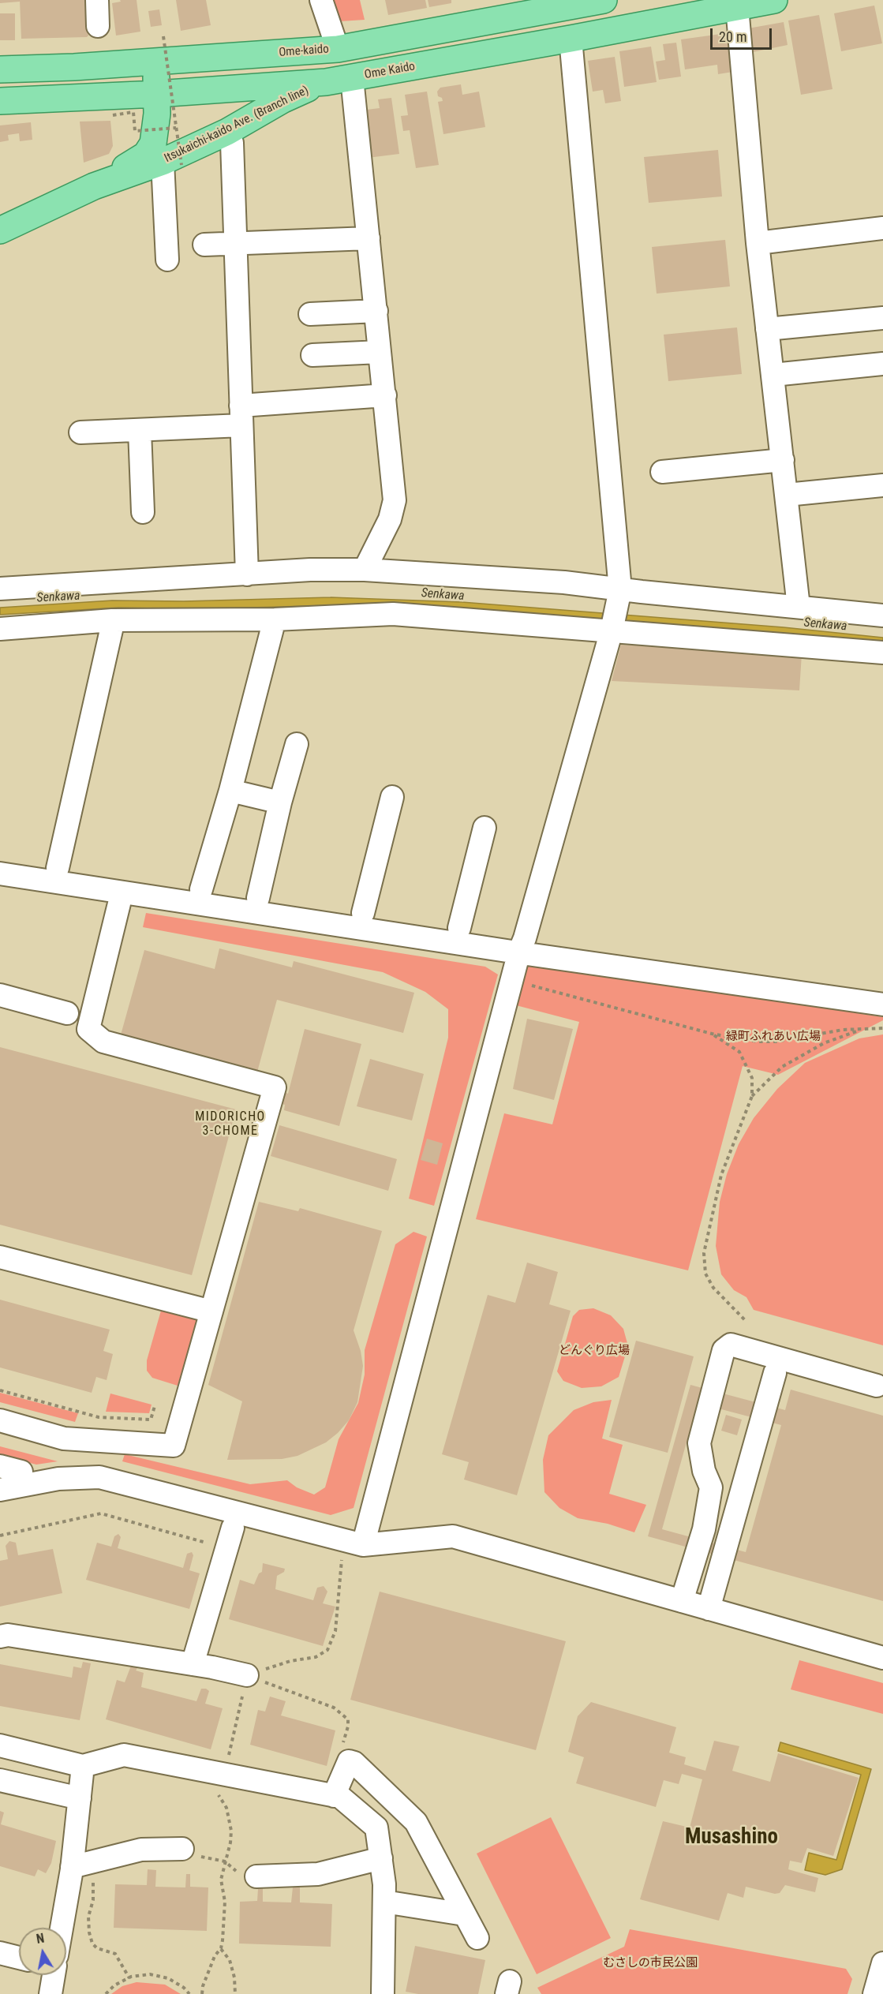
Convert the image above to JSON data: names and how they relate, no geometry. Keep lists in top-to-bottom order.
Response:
{
  "streets": {
    "main road": ["Ome-kaido", "Ome Kaido", "Itsukaichi-kaido Ave. (Branch line)"]
  },
  "crossings": [
    ["Ome-kaido", "Itsukaichi-kaido Ave. (Branch line)"],
    ["Ome Kaido", "Itsukaichi-kaido Ave. (Branch line)"]
  ],
  "districts": ["MIDORICHO 3-CHOME", "Musashino"],
  "water": ["Senkawa"],
  "parks": ["緑町ふれあい広場", "どんぐり広場", "むさしの市民公園"],
  "scale_bar": "20 m",
  "north": "top"
}
